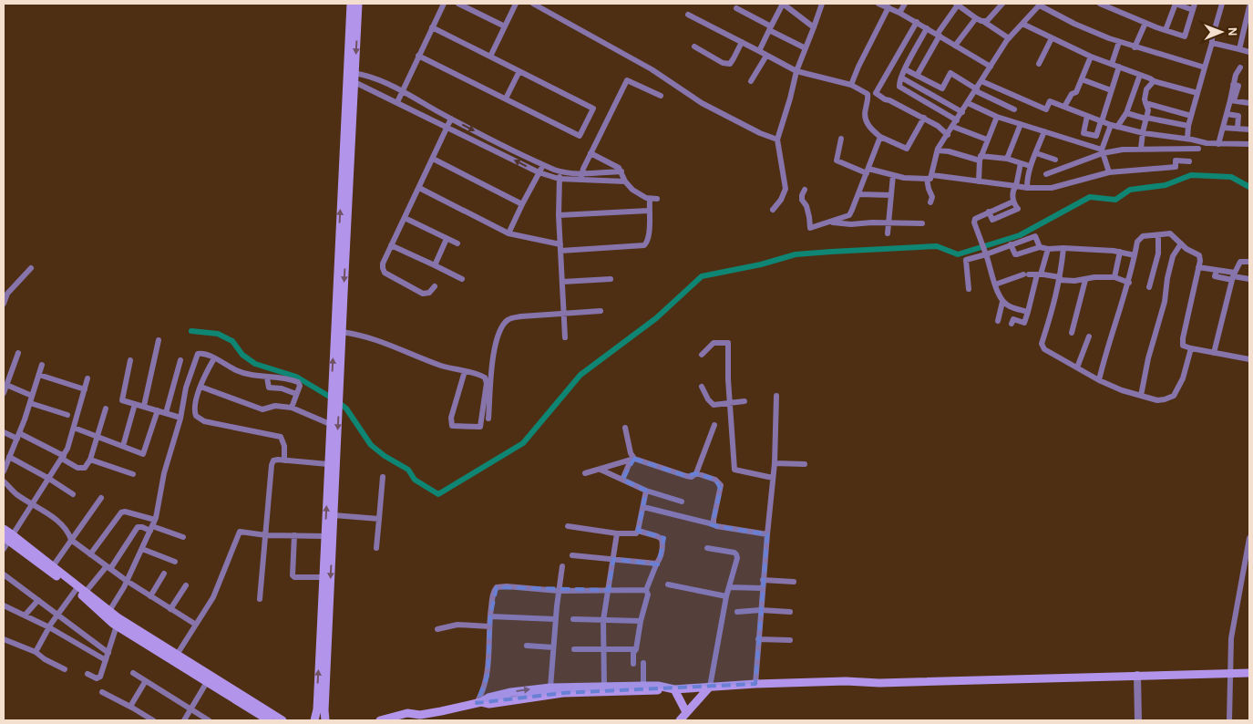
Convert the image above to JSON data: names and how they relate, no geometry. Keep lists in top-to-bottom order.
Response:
{
  "north": "right"
}
